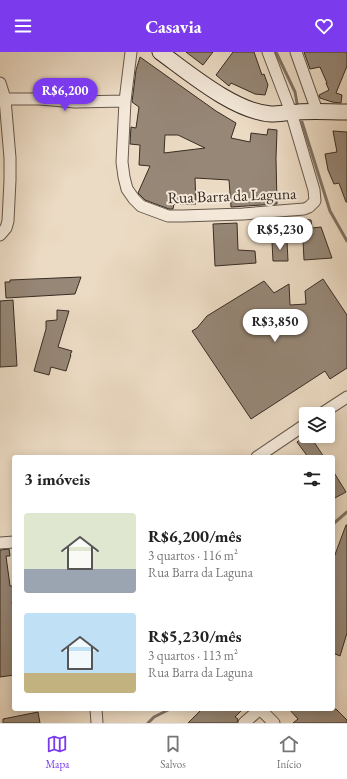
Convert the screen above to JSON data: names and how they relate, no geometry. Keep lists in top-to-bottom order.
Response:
{
  "streets": {
    "street": ["Rua Barra da Laguna"]
  },
  "page": {
    "header": "Casavia",
    "price": ["R$6,200", "R$5,230", "R$3,850"],
    "heading": "3 imóveis",
    "list": [
      {
        "name": "R$6,200/mês",
        "note": "3 quartos · 116 m² · Rua Barra da Laguna"
      },
      {
        "name": "R$5,230/mês",
        "note": "3 quartos · 113 m² · Rua Barra da Laguna"
      }
    ],
    "tabs": ["Mapa", "Salvos", "Início"]
  }
}
